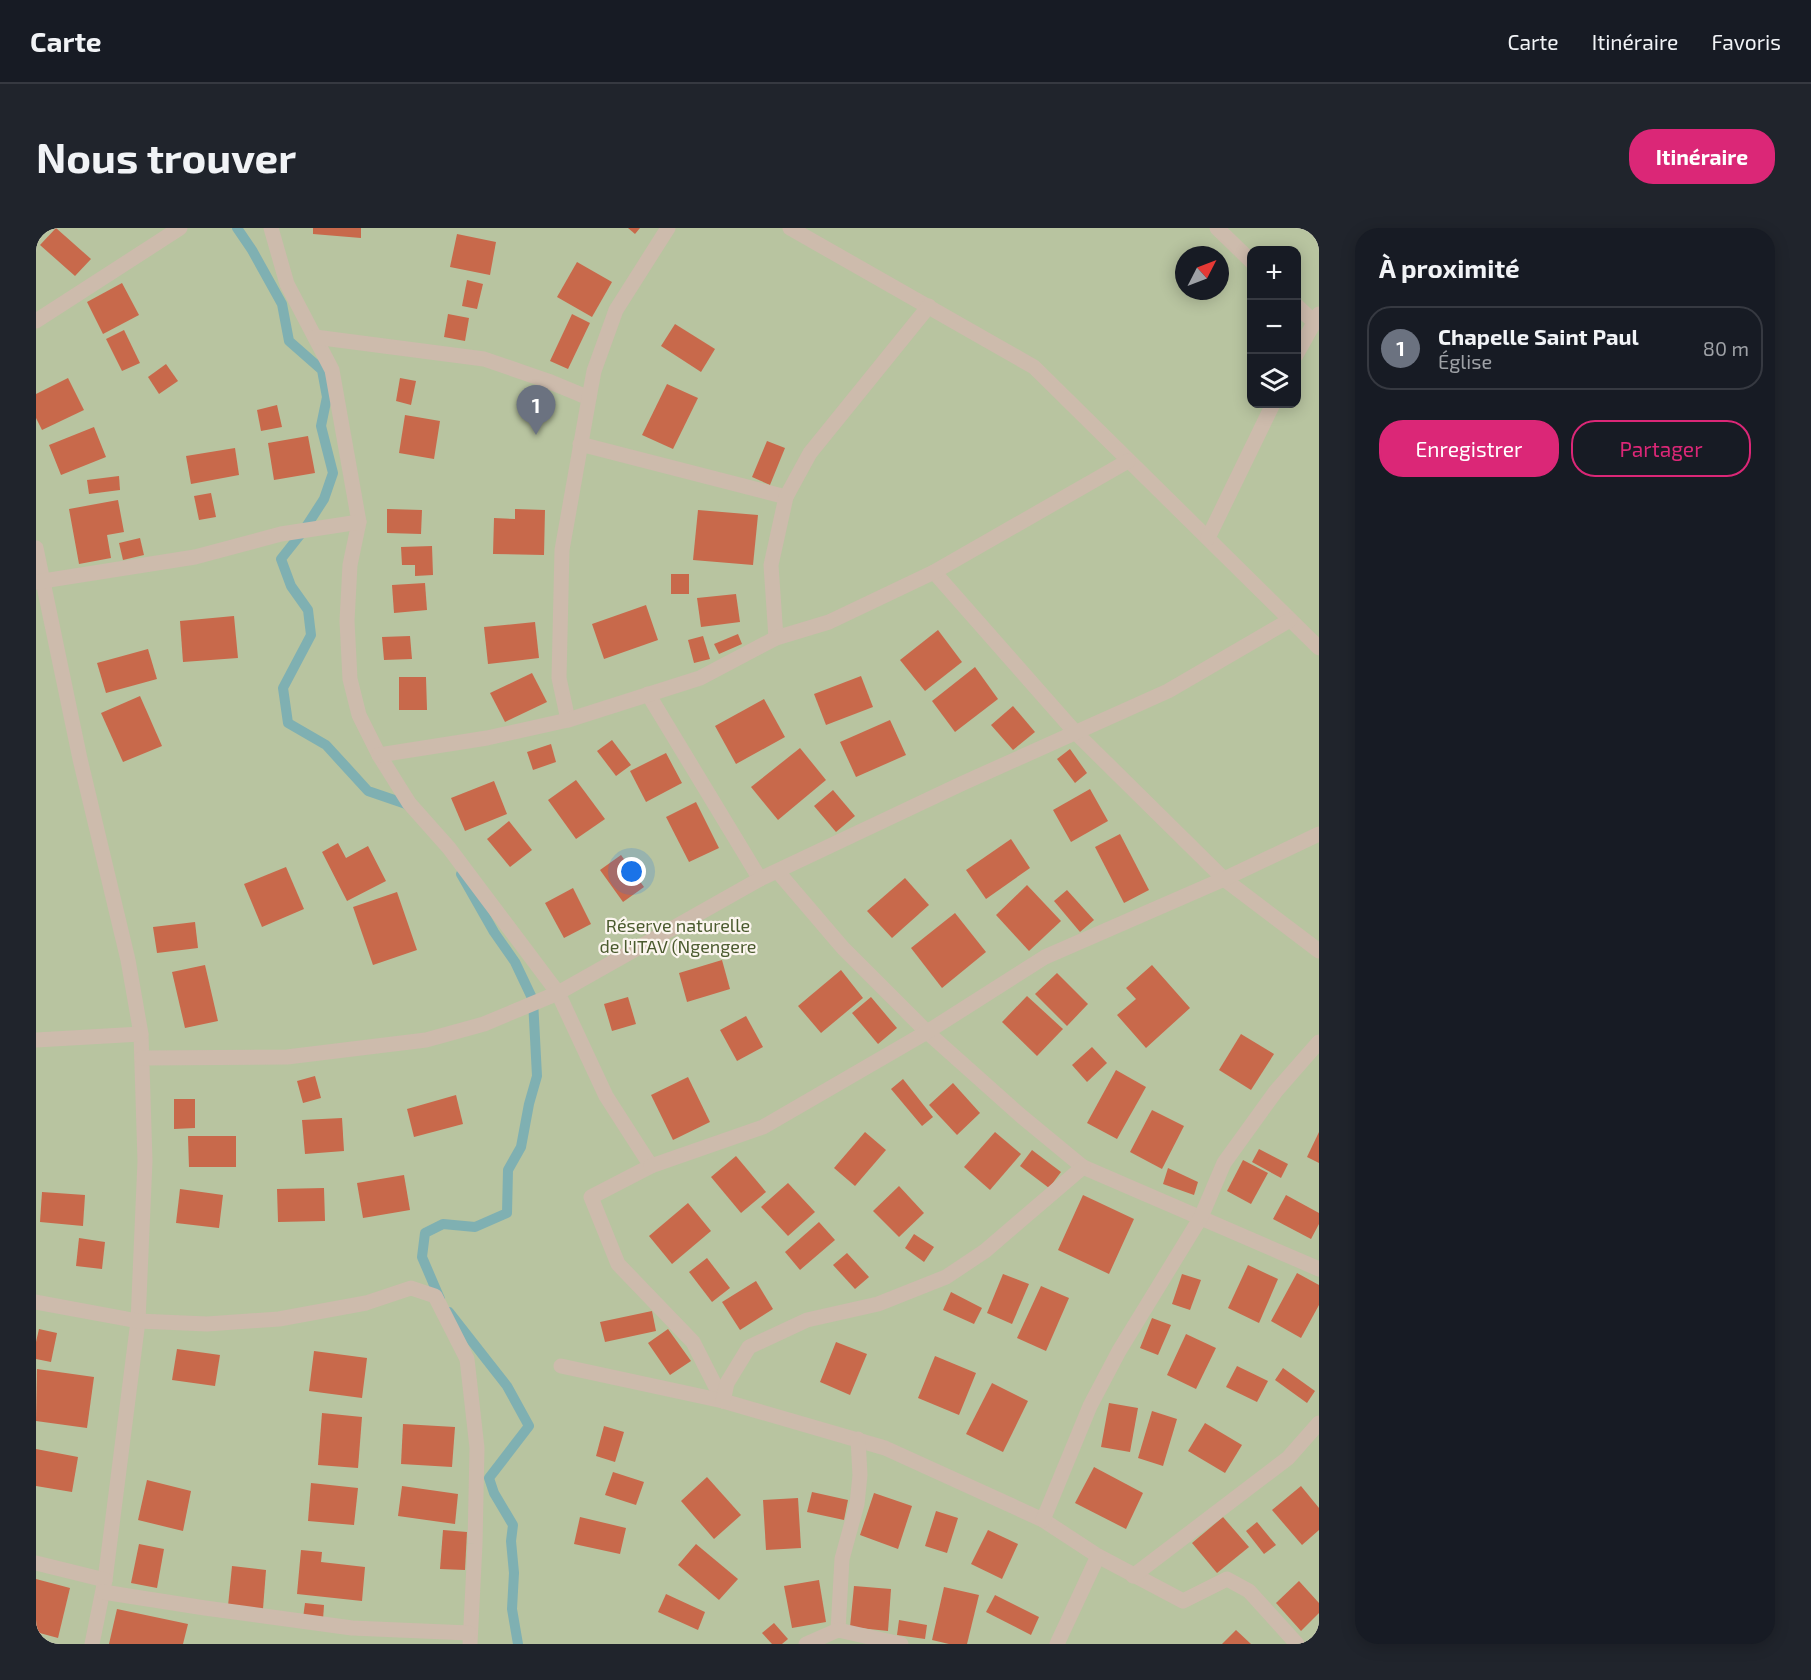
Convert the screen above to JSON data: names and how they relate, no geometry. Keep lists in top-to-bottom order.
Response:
{
  "parks": ["Réserve naturelle de l'ITAV (Ngengere"],
  "north": "top right",
  "page": {
    "header": "Carte",
    "nav": ["Carte", "Itinéraire", "Favoris"],
    "buttons": [
      "Itinéraire",
      ["Enregistrer", "Partager"]
    ],
    "title": "Nous trouver",
    "heading": "À proximité",
    "map_buttons": ["+", "−"],
    "list": [
      {
        "mark": "1",
        "name": "Chapelle Saint Paul",
        "note": "Église",
        "value": "80 m"
      }
    ],
    "pins": "1"
  }
}
